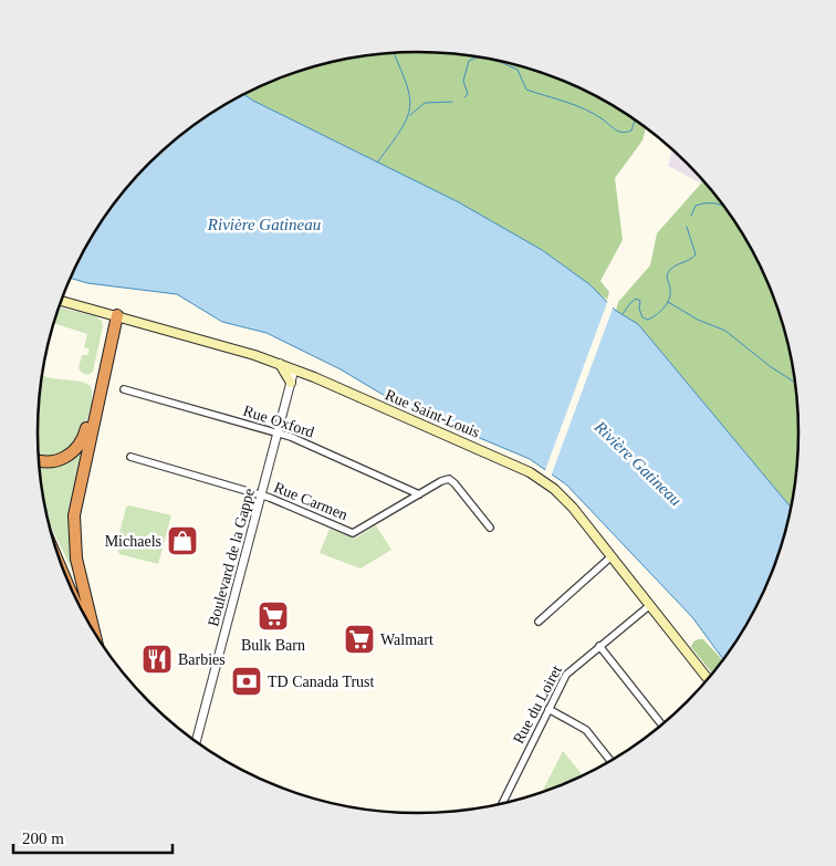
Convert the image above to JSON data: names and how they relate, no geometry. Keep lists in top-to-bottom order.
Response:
{
  "streets": {
    "main road": ["Rue Saint-Louis"],
    "street": [
      "Rue Oxford",
      "Rue Carmen",
      "Boulevard de la Gappe",
      "Rue du Loiret"
    ]
  },
  "crossings": [
    ["Rue Saint-Louis", "Boulevard de la Gappe"],
    ["Rue Saint-Louis", "Rue du Loiret"],
    ["Rue Oxford", "Rue Carmen"],
    ["Rue Oxford", "Boulevard de la Gappe"],
    ["Rue Carmen", "Boulevard de la Gappe"]
  ],
  "water": ["Rivière Gatineau"],
  "places": {
    "shop": ["Michaels"],
    "supermarket": ["Bulk Barn", "Walmart"],
    "restaurant": ["Barbies"],
    "bank": ["TD Canada Trust"]
  },
  "scale_bar": "200 m"
}
